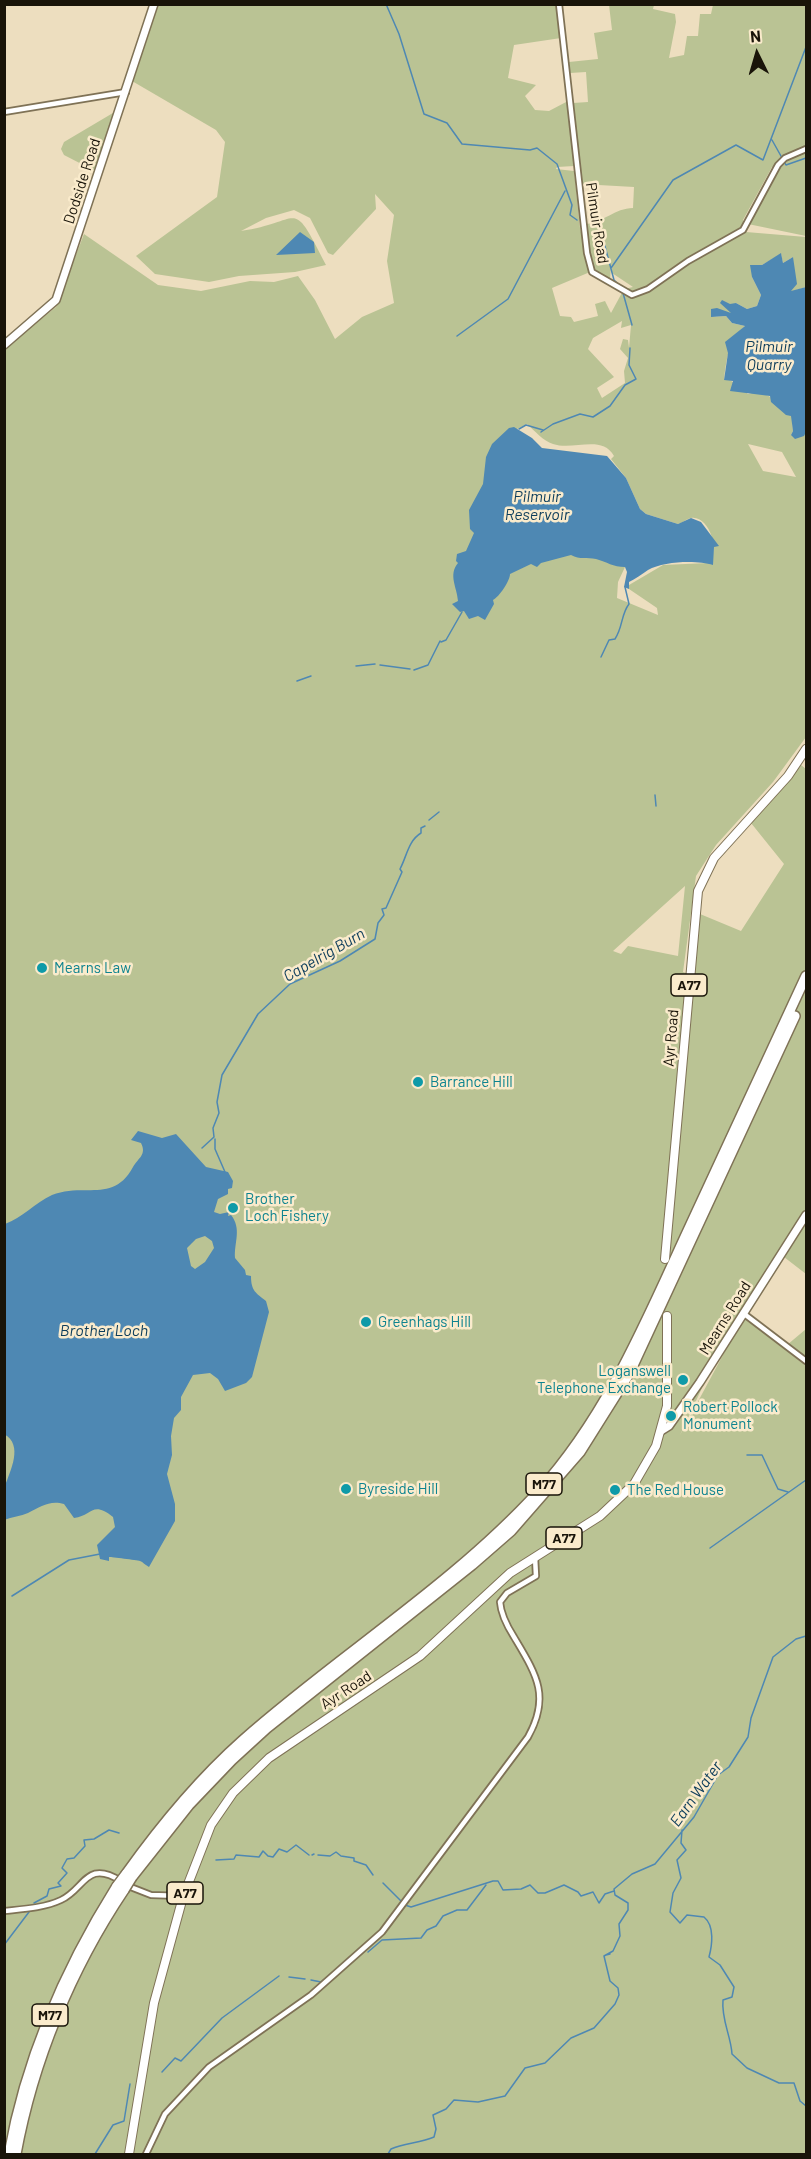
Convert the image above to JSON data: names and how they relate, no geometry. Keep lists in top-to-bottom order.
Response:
{
  "streets": {
    "highway": ["M77"],
    "main road": [
      "Dodside Road",
      "A77",
      "Ayr Road",
      "Mearns Road"
    ],
    "street": ["Pilmuir Road"]
  },
  "crossings": [
    ["Ayr Road", "Mearns Road"]
  ],
  "water": [
    "Pilmuir Quarry",
    "Pilmuir Reservoir",
    "Capelrig Burn",
    "Brother Loch",
    "Earn Water"
  ],
  "places": [
    "Mearns Law",
    "Barrance Hill",
    "Brother Loch Fishery",
    "Greenhags Hill",
    "Loganswell Telephone Exchange",
    "Robert Pollock Monument",
    "Byreside Hill",
    "The Red House"
  ],
  "north": "top"
}
